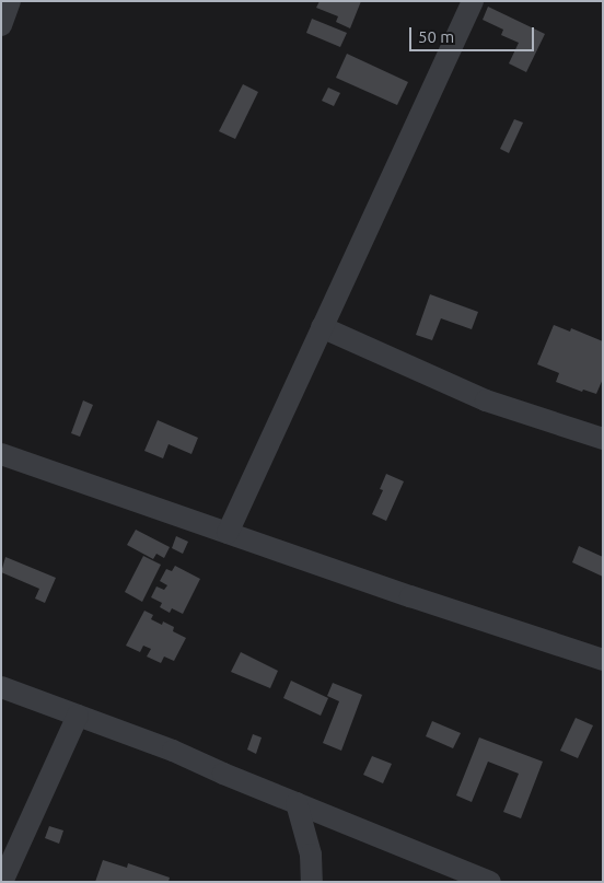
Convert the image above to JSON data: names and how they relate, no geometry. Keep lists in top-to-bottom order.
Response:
{
  "scale_bar": "50 m"
}
